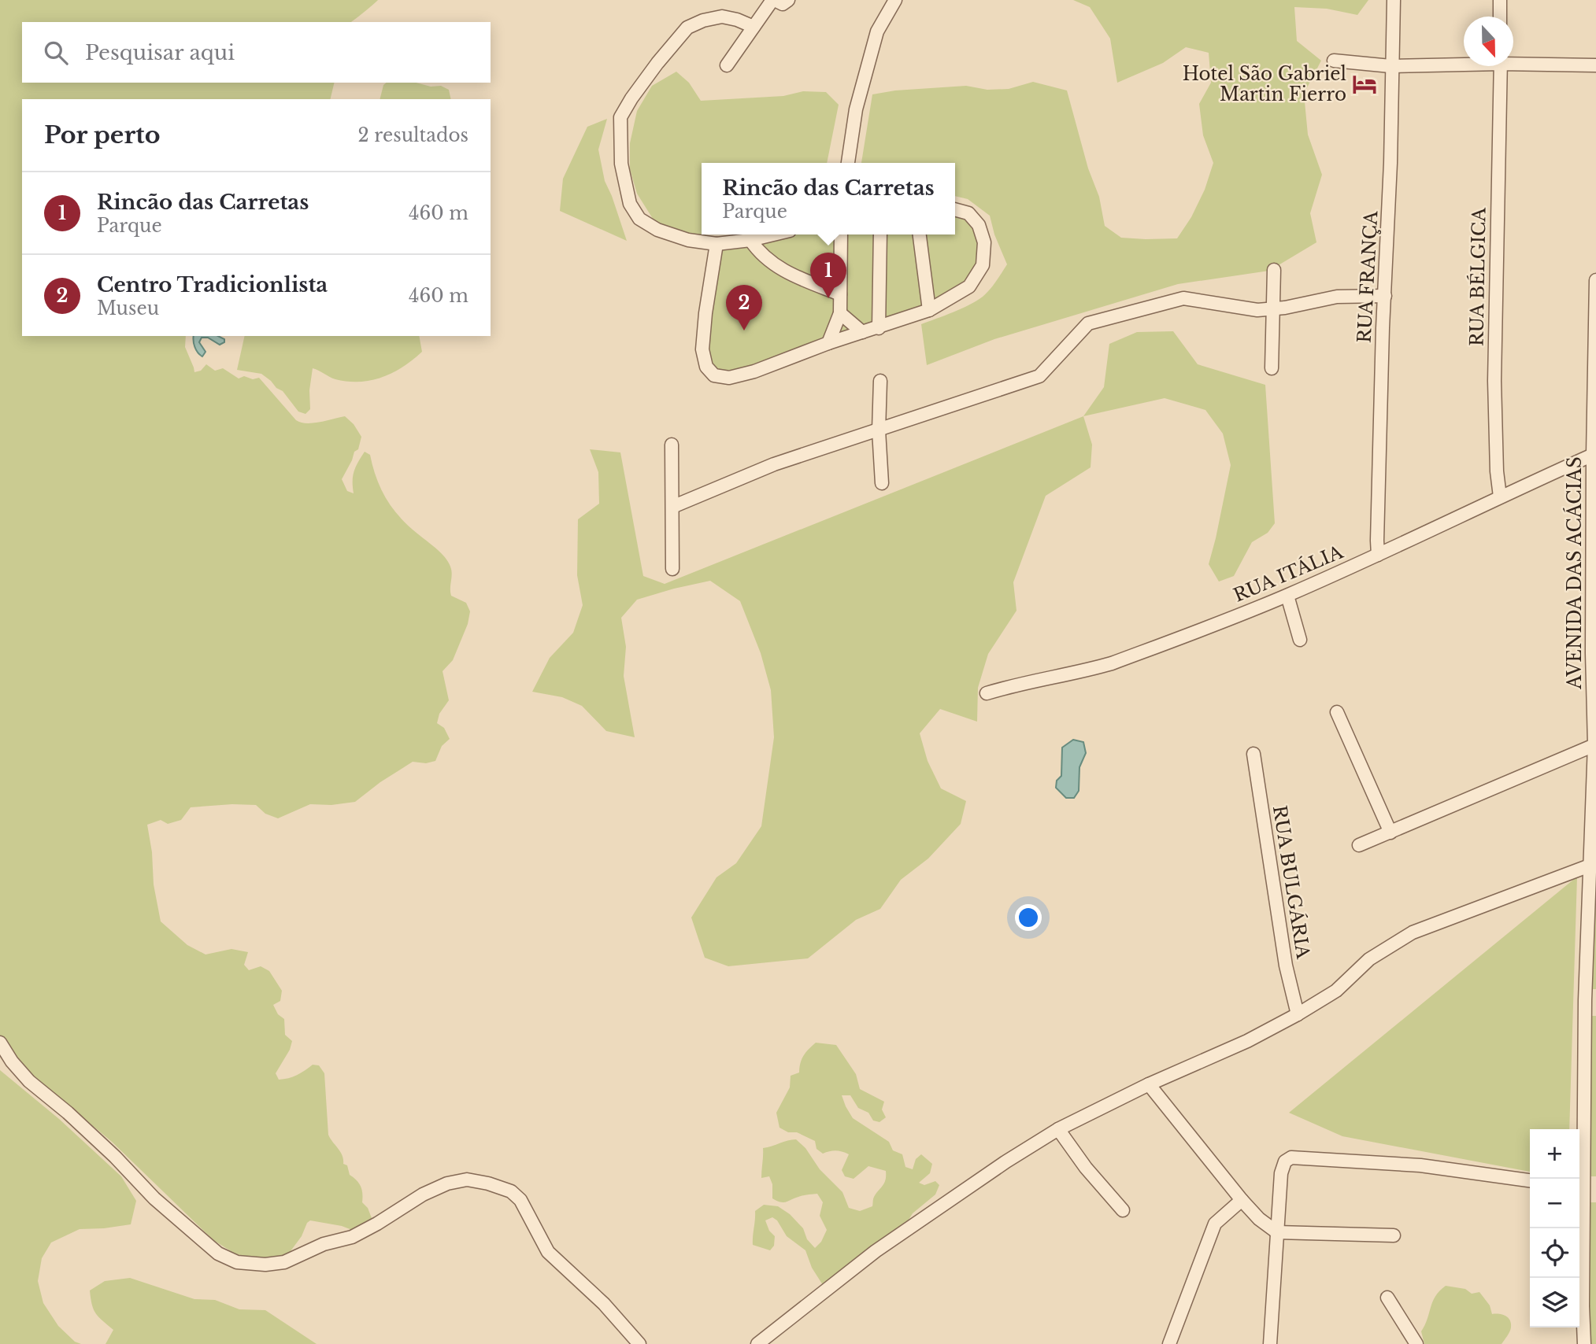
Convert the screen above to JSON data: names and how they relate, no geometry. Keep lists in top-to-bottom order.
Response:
{
  "streets": {
    "street": [
      "RUA FRANÇA",
      "RUA BÉLGICA",
      "AVENIDA DAS ACÁCIAS",
      "RUA ITÁLIA",
      "RUA BULGÁRIA"
    ]
  },
  "crossings": [
    ["RUA FRANÇA", "RUA ITÁLIA"],
    ["RUA BÉLGICA", "RUA ITÁLIA"],
    ["AVENIDA DAS ACÁCIAS", "RUA ITÁLIA"]
  ],
  "places": {
    "hotel": ["Hotel São Gabriel Martin Fierro"]
  },
  "north": "bottom",
  "page": {
    "search": "Pesquisar aqui",
    "heading": ["Por perto", "2 resultados"],
    "popup": ["Rincão das Carretas", "Parque"],
    "list": [
      {
        "mark": "1",
        "name": "Rincão das Carretas",
        "note": "Parque",
        "value": "460 m"
      },
      {
        "mark": "2",
        "name": "Centro Tradicionlista",
        "note": "Museu",
        "value": "460 m"
      }
    ],
    "pins": ["1", "2"],
    "map_buttons": ["+", "−"]
  }
}
